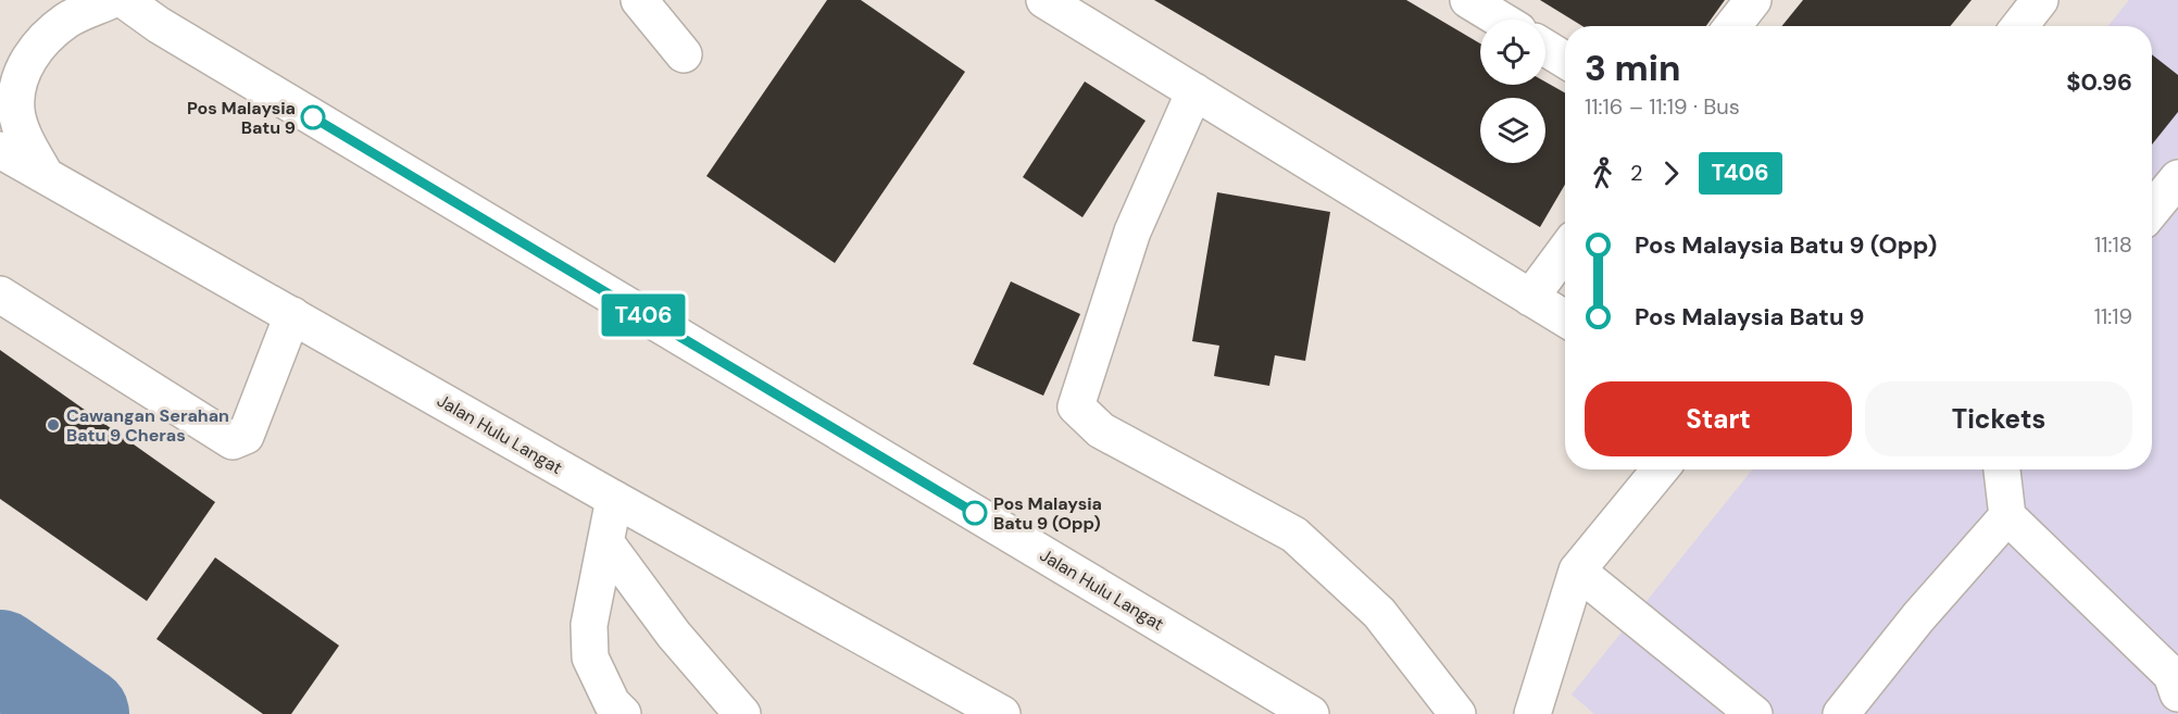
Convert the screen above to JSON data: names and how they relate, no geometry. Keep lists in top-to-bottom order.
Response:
{
  "streets": {
    "main road": ["Jalan Hulu Langat"]
  },
  "places": ["Pos Malaysia Batu 9", "Cawangan Serahan Batu 9 Cheras", "Pos Malaysia Batu 9 (Opp)"],
  "lines": ["bus line T406"],
  "page": {
    "on_map": "T406",
    "heading": ["3 min", "11:16 – 11:19 · Bus", "$0.96"],
    "legs": ["2", "T406"],
    "list": [
      {
        "name": "Pos Malaysia Batu 9 (Opp)",
        "value": "11:18"
      },
      {
        "name": "Pos Malaysia Batu 9",
        "value": "11:19"
      }
    ],
    "buttons": ["Start", "Tickets"]
  }
}
